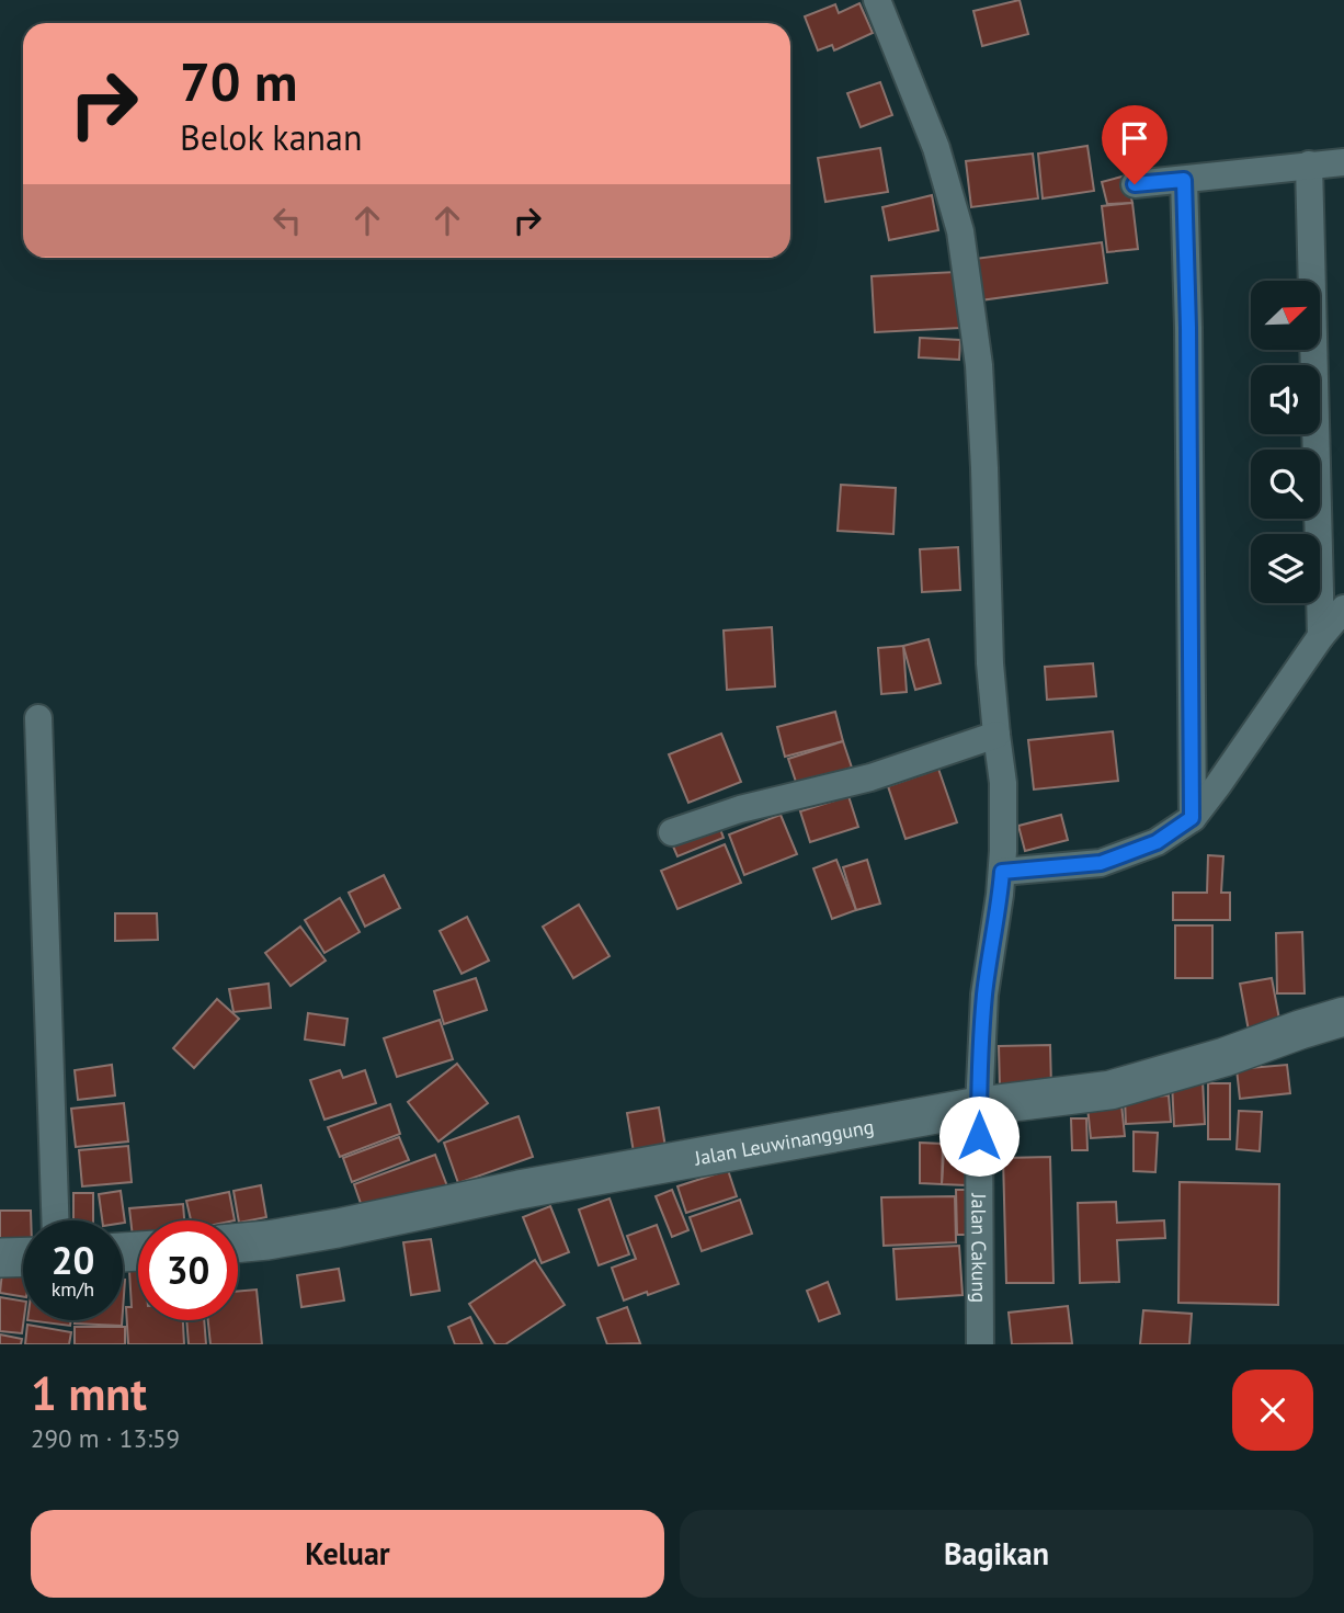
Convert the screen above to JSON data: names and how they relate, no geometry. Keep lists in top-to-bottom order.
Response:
{
  "streets": {
    "main road": ["Jalan Leuwinanggung"],
    "street": ["Jalan Cakung"]
  },
  "crossings": [
    ["Jalan Leuwinanggung", "Jalan Cakung"]
  ],
  "north": "top right",
  "page": {
    "turn": ["70 m", "Belok kanan"],
    "speed": "20 km/h",
    "limit": "30",
    "heading": ["1 mnt", "290 m · 13:59"],
    "buttons": ["Keluar", "Bagikan"]
  }
}
